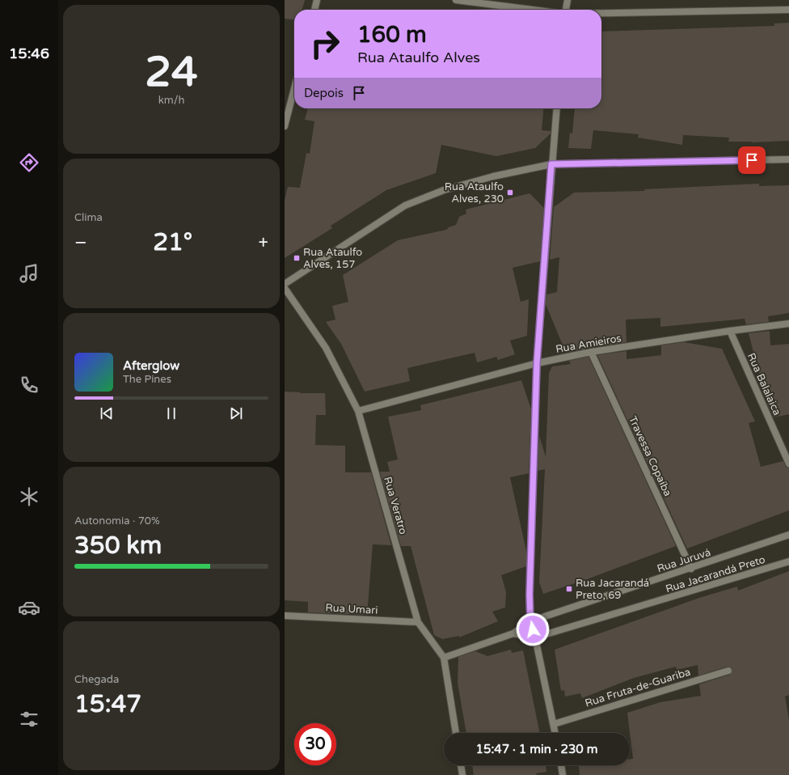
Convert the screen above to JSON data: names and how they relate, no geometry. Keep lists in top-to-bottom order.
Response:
{
  "streets": {
    "street": [
      "Rua Amieiros",
      "Rua Balalaica",
      "Travessa Copaíba",
      "Rua Veratro",
      "Rua Juruvá",
      "Rua Jacarandá Preto",
      "Rua Umari",
      "Rua Fruta-de-Guariba"
    ]
  },
  "crossings": [
    ["Rua Amieiros", "Rua Balalaica"],
    ["Rua Amieiros", "Travessa Copaíba"],
    ["Rua Amieiros", "Rua Veratro"],
    ["Travessa Copaíba", "Rua Juruvá"],
    ["Rua Veratro", "Rua Juruvá"],
    ["Rua Veratro", "Rua Umari"],
    ["Rua Juruvá", "Rua Jacarandá Preto"]
  ],
  "places": {
    "transit": ["Rua Ataulfo Alves, 230", "Rua Ataulfo Alves, 157", "Rua Jacarandá Preto, 69"]
  },
  "page": {
    "tabs": "15:46",
    "tile": [
      ["24", "km/h"],
      "Clima",
      ["Autonomia · 70%", "350 km"],
      ["Chegada", "15:47"]
    ],
    "turn": ["160 m", "Rua Ataulfo Alves"],
    "then": "Depois",
    "heat": ["−", "21°", "+"],
    "song": ["Afterglow", "The Pines"],
    "limit": "30",
    "trip": "15:47 · 1 min · 230 m"
  }
}
